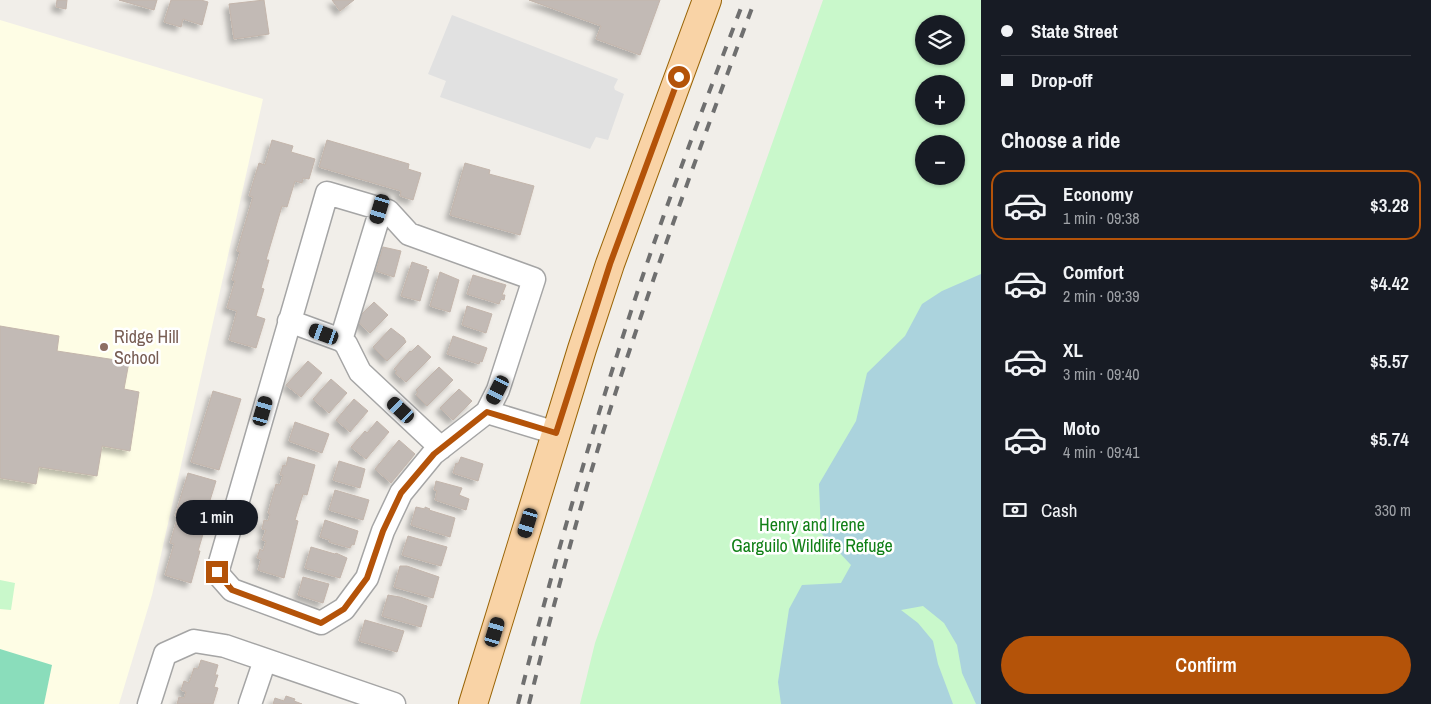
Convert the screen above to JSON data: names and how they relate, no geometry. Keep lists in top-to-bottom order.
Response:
{
  "parks": ["Henry and Irene Garguilo Wildlife Refuge"],
  "places": ["Ridge Hill School"],
  "page": {
    "banner": ["State Street", "Drop-off"],
    "map_buttons": ["+", "−"],
    "heading": "Choose a ride",
    "list": [
      {
        "name": "Economy",
        "note": "1 min · 09:38",
        "value": "$3.28"
      },
      {
        "name": "Comfort",
        "note": "2 min · 09:39",
        "value": "$4.42"
      },
      {
        "name": "XL",
        "note": "3 min · 09:40",
        "value": "$5.57"
      },
      {
        "name": "Moto",
        "note": "4 min · 09:41",
        "value": "$5.74"
      }
    ],
    "pay": ["Cash", "330 m"],
    "bubble": "1 min",
    "buttons": "Confirm"
  }
}
